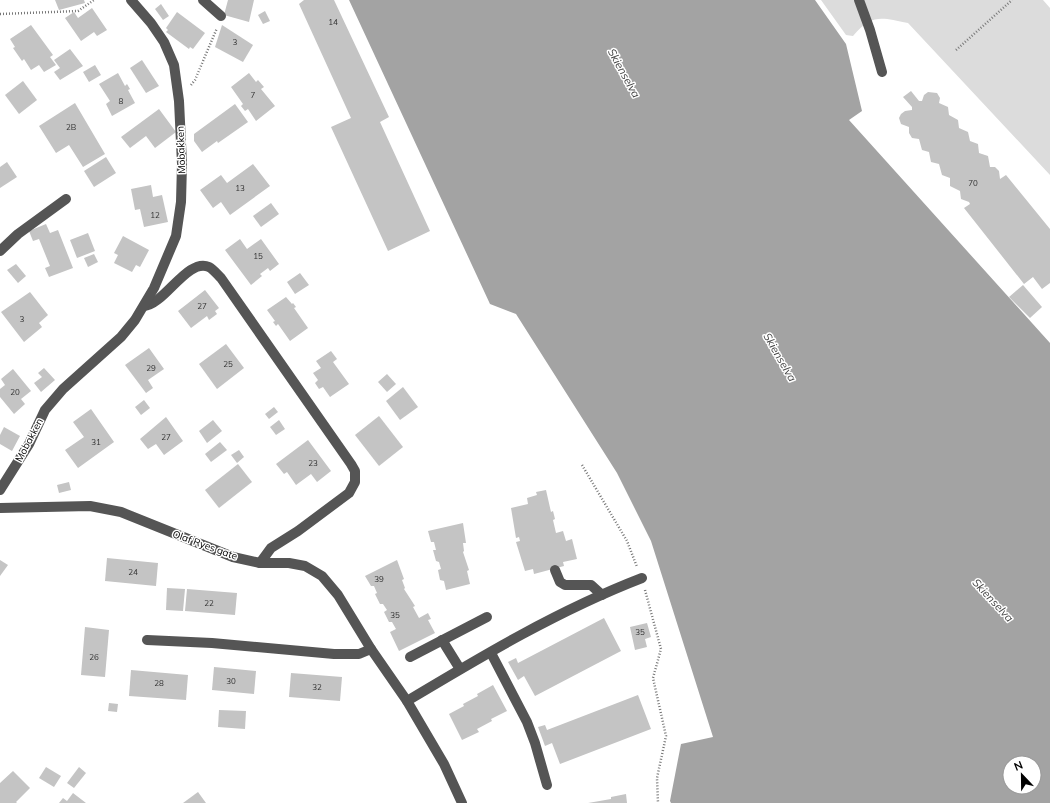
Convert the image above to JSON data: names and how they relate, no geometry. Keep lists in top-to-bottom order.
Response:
{
  "streets": {
    "street": ["Mobakken", "Olaf Ryes gate"]
  },
  "crossings": [
    ["Mobakken", "Olaf Ryes gate"]
  ],
  "water": ["Skienselva"],
  "house_numbers": [
    "14",
    "3",
    "7",
    "8",
    "2B",
    "70",
    "13",
    "12",
    "15",
    "27",
    "3",
    "25",
    "29",
    "20",
    "27",
    "31",
    "23",
    "24",
    "39",
    "22",
    "35",
    "35",
    "26",
    "30",
    "28",
    "32"
  ],
  "north": "top"
}
